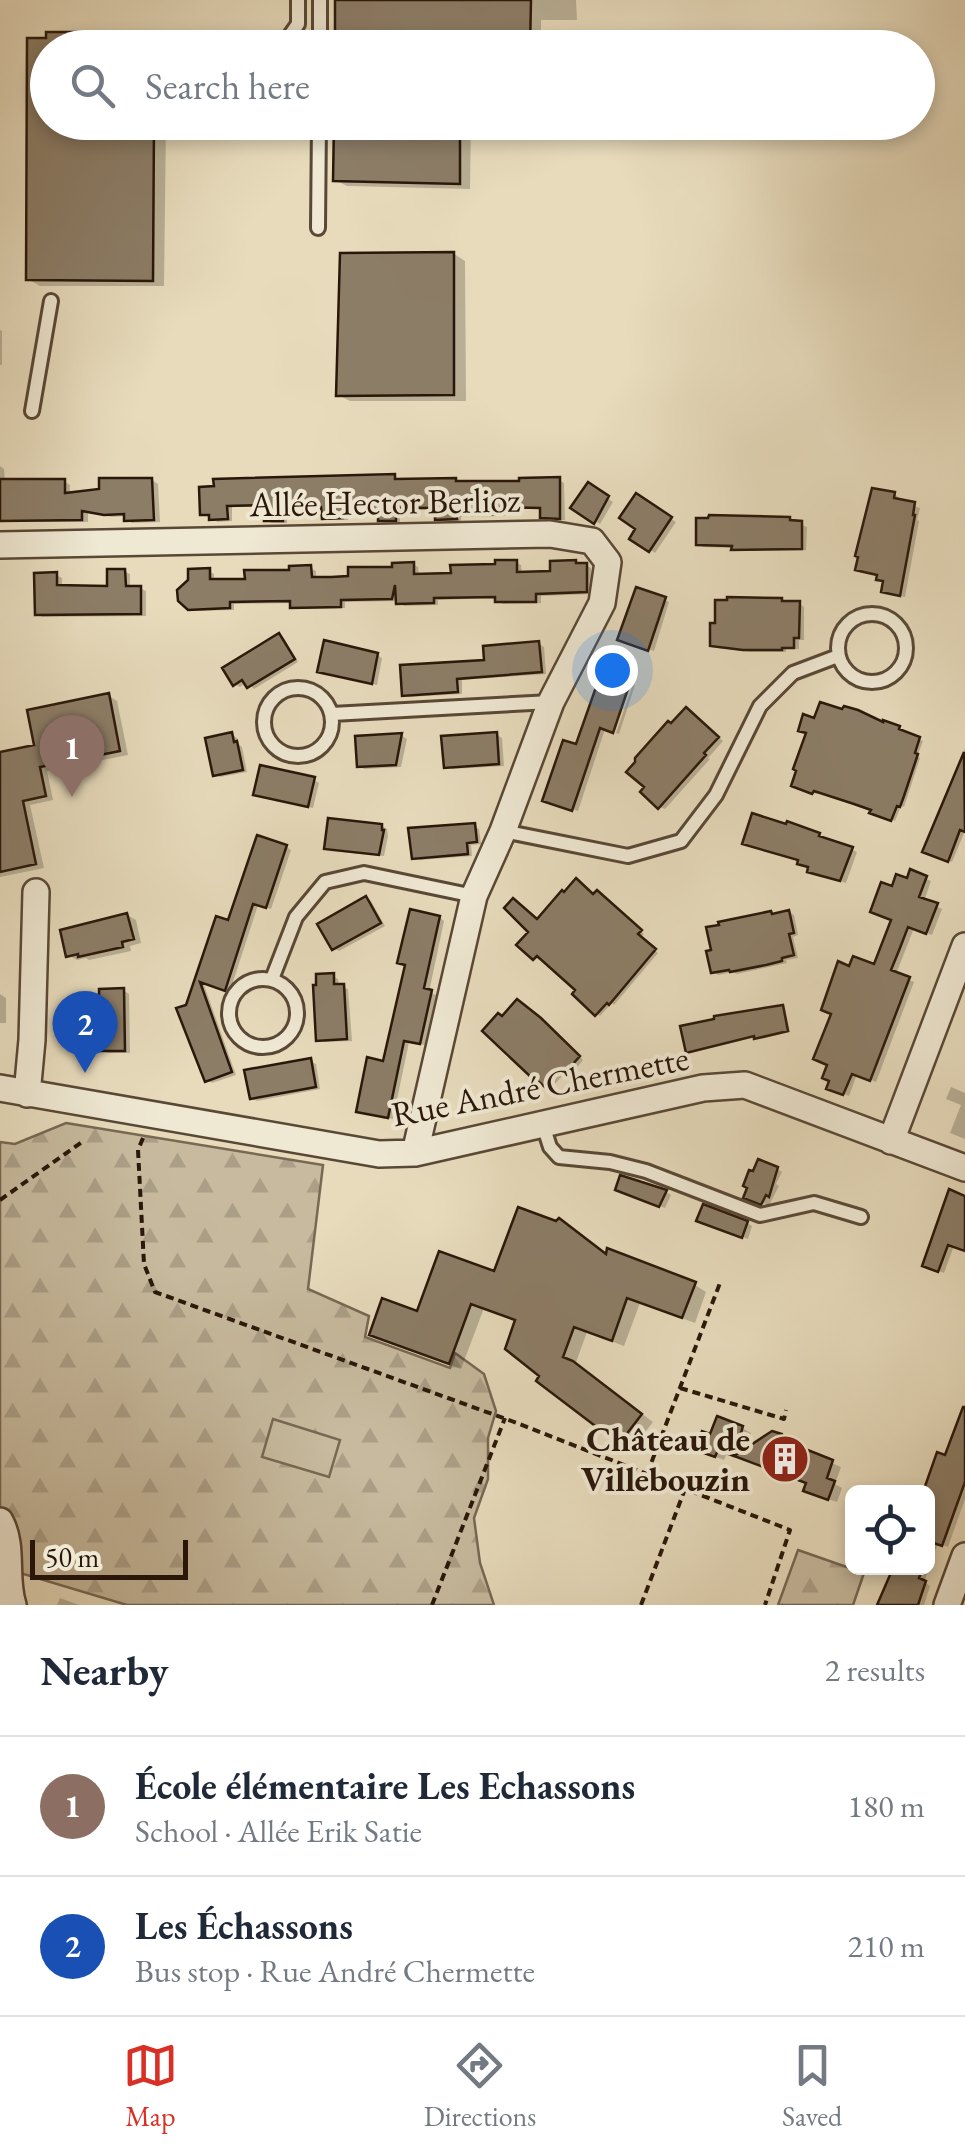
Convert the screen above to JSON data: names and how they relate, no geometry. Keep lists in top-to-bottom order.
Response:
{
  "streets": {
    "street": ["Allée Hector Berlioz", "Rue André Chermette"]
  },
  "places": {
    "building": ["Château de Villebouzin"]
  },
  "scale_bar": "50 m",
  "page": {
    "search": "Search here",
    "pins": ["1", "2"],
    "scale": "50 m",
    "heading": ["Nearby", "2 results"],
    "list": [
      {
        "mark": "1",
        "name": "École élémentaire Les Echassons",
        "note": "School · Allée Erik Satie",
        "value": "180 m"
      },
      {
        "mark": "2",
        "name": "Les Échassons",
        "note": "Bus stop · Rue André Chermette",
        "value": "210 m"
      }
    ],
    "nav": ["Map", "Directions", "Saved"]
  }
}
